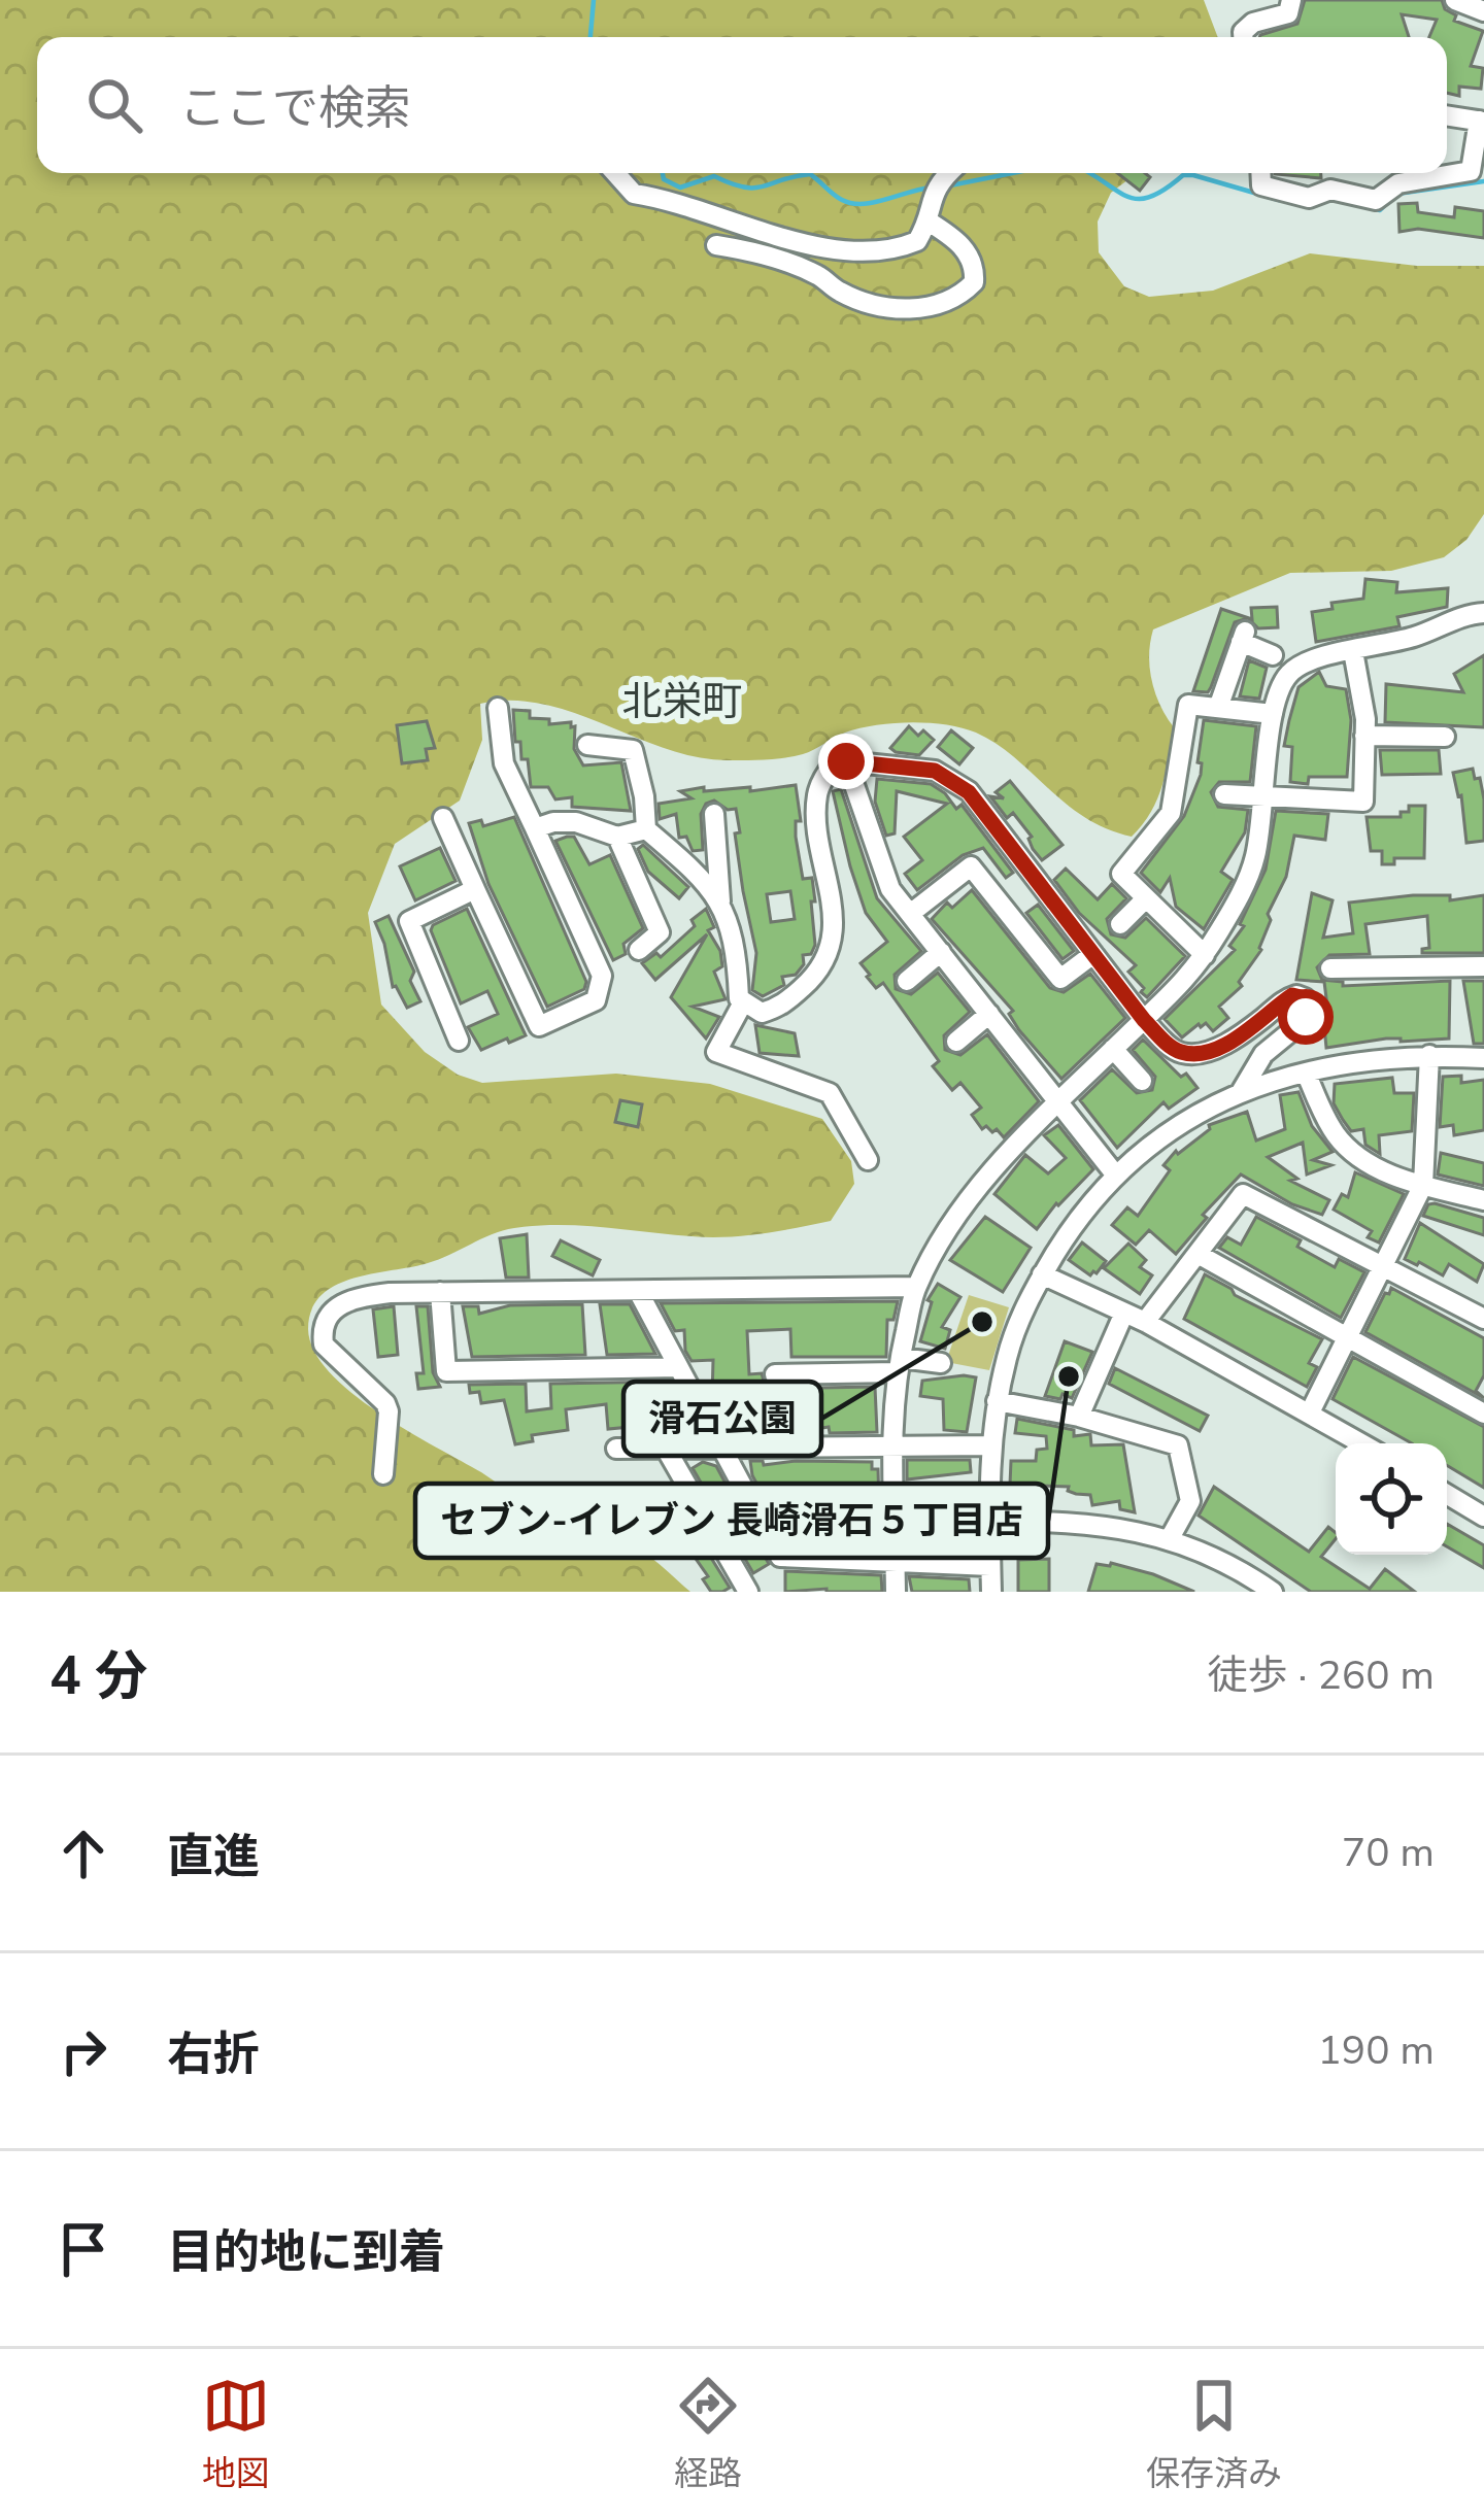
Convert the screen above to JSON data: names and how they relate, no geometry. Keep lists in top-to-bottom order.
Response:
{
  "districts": ["北栄町"],
  "places": ["滑石公園", "セブン-イレブン 長崎滑石５丁目店"],
  "page": {
    "search": "ここで検索",
    "heading": ["4 分", "徒歩 · 260 m"],
    "list": [
      ["直進", "70 m"],
      ["右折", "190 m"],
      "目的地に到着"
    ],
    "nav": ["地図", "経路", "保存済み"]
  }
}
